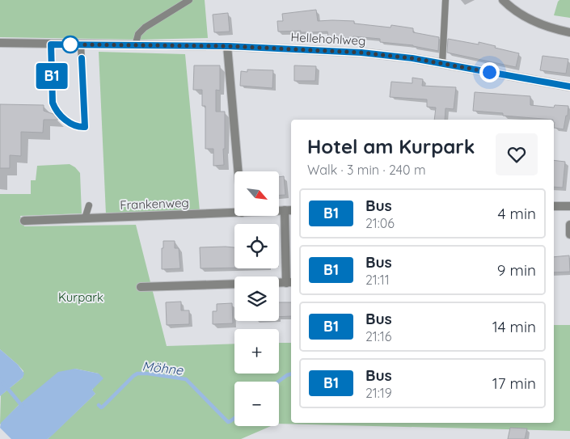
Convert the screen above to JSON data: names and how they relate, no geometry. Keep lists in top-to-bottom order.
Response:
{
  "streets": {
    "street": ["Hellehohlweg", "Frankenweg"]
  },
  "water": ["Möhne"],
  "parks": ["Kurpark"],
  "lines": ["bus line B1"],
  "north": "bottom right",
  "page": {
    "on_map": "B1",
    "heading": ["Hotel am Kurpark", "Walk · 3 min · 240 m"],
    "map_buttons": ["+", "−"],
    "list": [
      {
        "mark": "B1",
        "name": "Bus",
        "note": "21:06",
        "value": "4 min"
      },
      {
        "mark": "B1",
        "name": "Bus",
        "note": "21:11",
        "value": "9 min"
      },
      {
        "mark": "B1",
        "name": "Bus",
        "note": "21:16",
        "value": "14 min"
      },
      {
        "mark": "B1",
        "name": "Bus",
        "note": "21:19",
        "value": "17 min"
      }
    ]
  }
}
